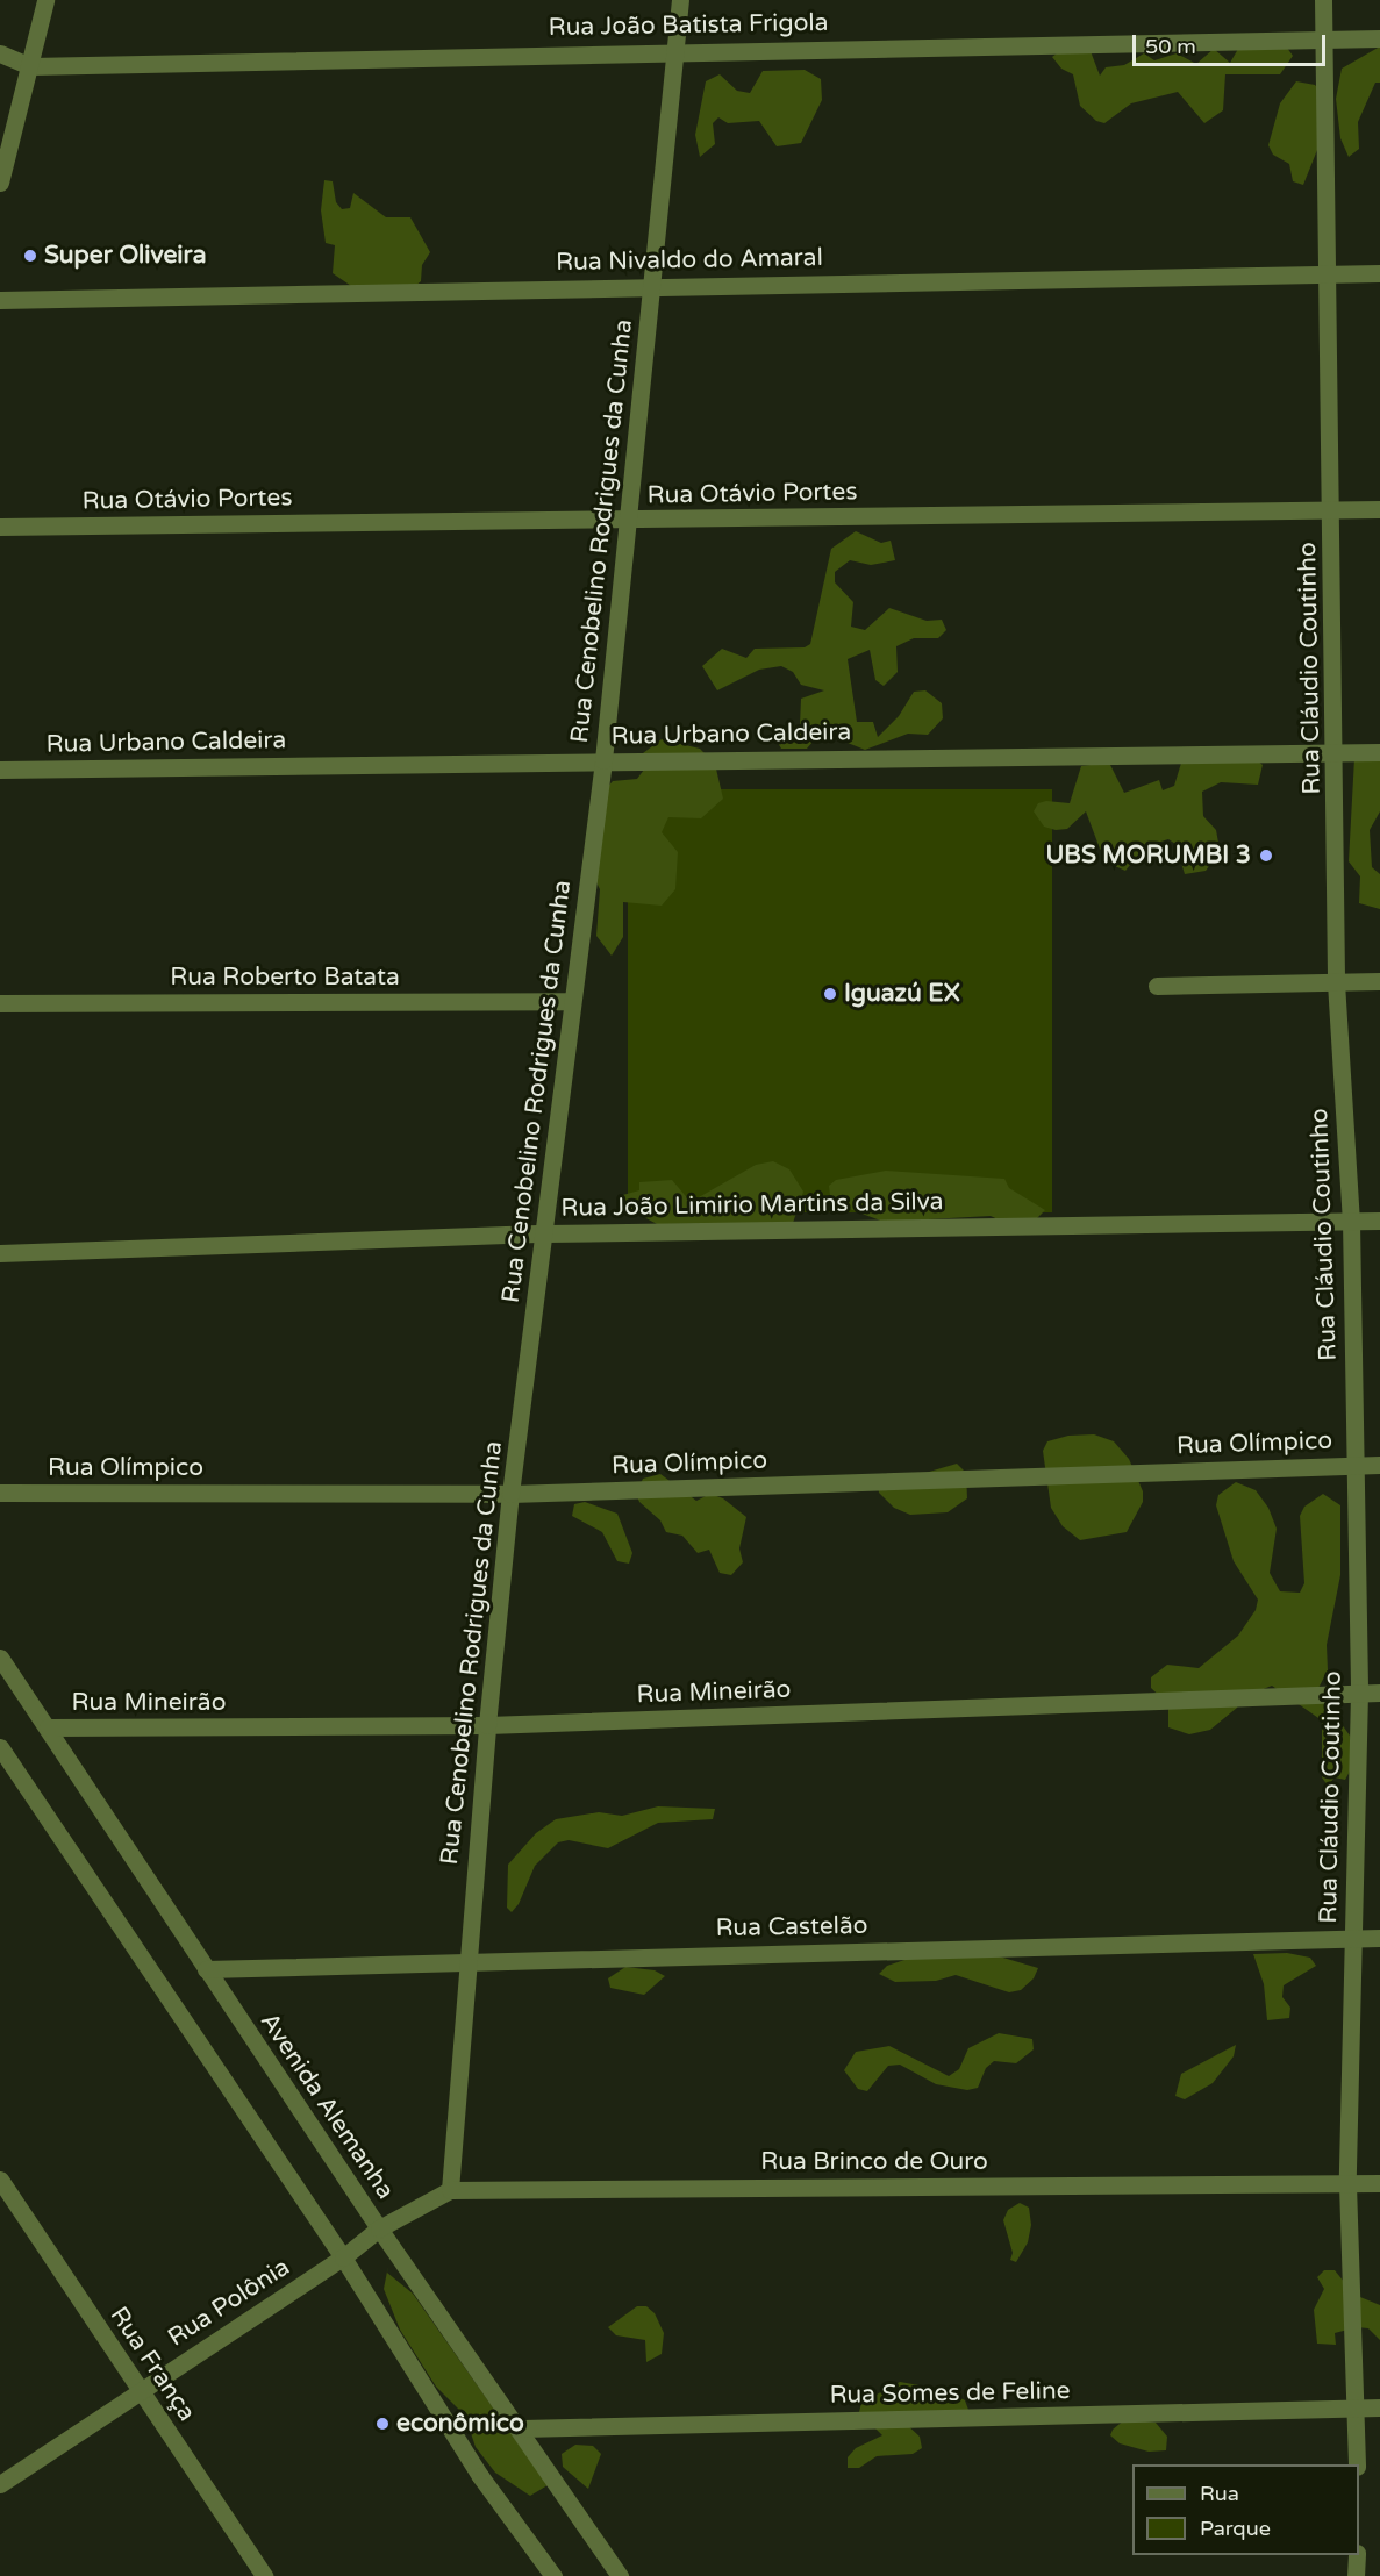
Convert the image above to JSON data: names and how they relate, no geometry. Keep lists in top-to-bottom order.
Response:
{
  "streets": {
    "street": [
      "Rua João Batista Frigola",
      "Rua Nivaldo do Amaral",
      "Rua Otávio Portes",
      "Rua Cenobelino Rodrigues da Cunha",
      "Rua Cláudio Coutinho",
      "Rua Urbano Caldeira",
      "Rua Roberto Batata",
      "Rua João Limirio Martins da Silva",
      "Rua Olímpico",
      "Rua Mineirão",
      "Rua Castelão",
      "Avenida Alemanha",
      "Rua Brinco de Ouro",
      "Rua Polônia",
      "Rua França",
      "Rua Somes de Feline"
    ]
  },
  "crossings": [
    ["Rua João Batista Frigola", "Rua Cenobelino Rodrigues da Cunha"],
    ["Rua João Batista Frigola", "Rua Cláudio Coutinho"],
    ["Rua Nivaldo do Amaral", "Rua Cenobelino Rodrigues da Cunha"],
    ["Rua Nivaldo do Amaral", "Rua Cláudio Coutinho"],
    ["Rua Otávio Portes", "Rua Cenobelino Rodrigues da Cunha"],
    ["Rua Otávio Portes", "Rua Cláudio Coutinho"],
    ["Rua Cenobelino Rodrigues da Cunha", "Rua Urbano Caldeira"],
    ["Rua Cenobelino Rodrigues da Cunha", "Rua Roberto Batata"],
    ["Rua Cenobelino Rodrigues da Cunha", "Rua João Limirio Martins da Silva"],
    ["Rua Cenobelino Rodrigues da Cunha", "Rua Olímpico"],
    ["Rua Cenobelino Rodrigues da Cunha", "Rua Mineirão"],
    ["Rua Cenobelino Rodrigues da Cunha", "Rua Castelão"],
    ["Rua Cenobelino Rodrigues da Cunha", "Rua Brinco de Ouro"],
    ["Rua Cláudio Coutinho", "Rua Urbano Caldeira"],
    ["Rua Cláudio Coutinho", "Rua João Limirio Martins da Silva"],
    ["Rua Cláudio Coutinho", "Rua Olímpico"],
    ["Rua Cláudio Coutinho", "Rua Mineirão"],
    ["Rua Cláudio Coutinho", "Rua Castelão"],
    ["Rua Cláudio Coutinho", "Rua Brinco de Ouro"],
    ["Rua Cláudio Coutinho", "Rua Somes de Feline"],
    ["Rua Mineirão", "Avenida Alemanha"],
    ["Rua Castelão", "Avenida Alemanha"],
    ["Avenida Alemanha", "Rua Brinco de Ouro"],
    ["Avenida Alemanha", "Rua Polônia"],
    ["Avenida Alemanha", "Rua Somes de Feline"],
    ["Rua Brinco de Ouro", "Rua Polônia"],
    ["Rua Polônia", "Rua França"]
  ],
  "places": [
    "Super Oliveira",
    "UBS MORUMBI 3",
    "Iguazú EX",
    "econômico"
  ],
  "legend": ["Rua", "Parque"],
  "scale_bar": "50 m"
}
